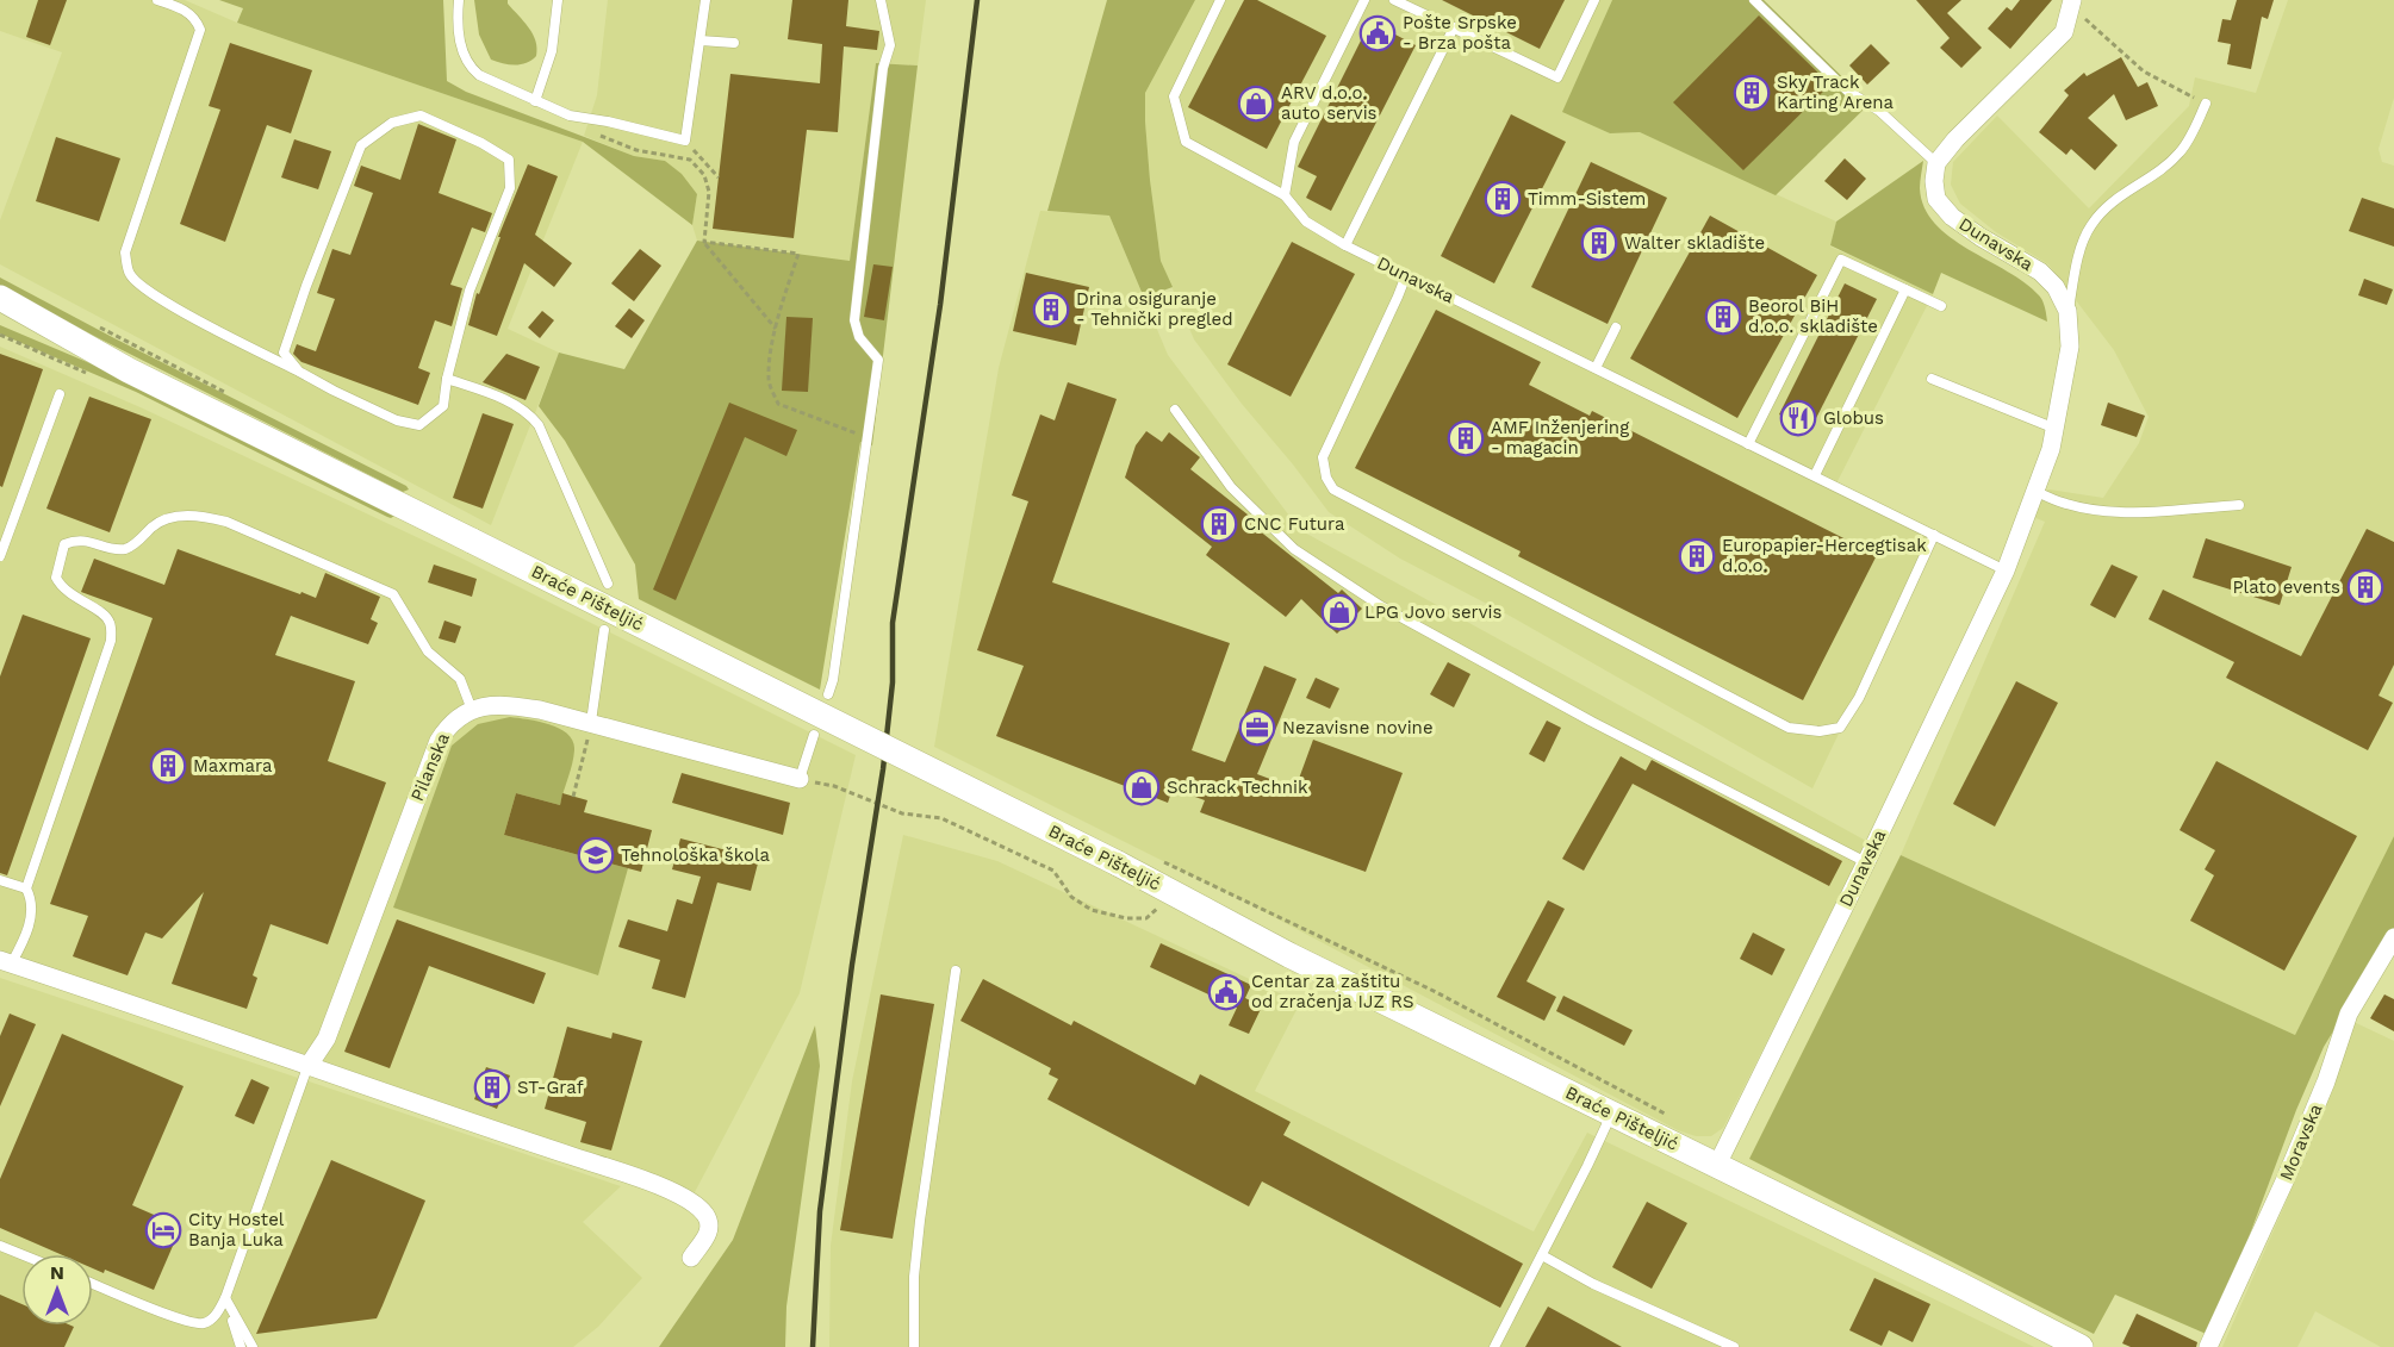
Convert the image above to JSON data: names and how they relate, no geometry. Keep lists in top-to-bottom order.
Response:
{
  "streets": {
    "street": [
      "Dunavska",
      "Braće Pišteljić",
      "Pilanska",
      "Moravska"
    ]
  },
  "crossings": [
    ["Dunavska", "Braće Pišteljić"]
  ],
  "places": {
    "public building": ["Pošte Srpske - Brza pošta", "Centar za zaštitu od zračenja IJZ RS"],
    "building": [
      "Sky Track Karting Arena",
      "Timm-Sistem",
      "Walter skladište",
      "Drina osiguranje - Tehnički pregled",
      "Beorol BiH d.o.o. skladište",
      "AMF Inženjering - magacin",
      "CNC Futura",
      "Europapier-Hercegtisak d.o.o.",
      "Plato events",
      "Maxmara",
      "ST-Graf"
    ],
    "shop": ["ARV d.o.o. auto servis", "LPG Jovo servis", "Schrack Technik"],
    "restaurant": ["Globus"],
    "office": ["Nezavisne novine"],
    "school or university": ["Tehnološka škola"],
    "hotel": ["City Hostel Banja Luka"]
  },
  "north": "top"
}
